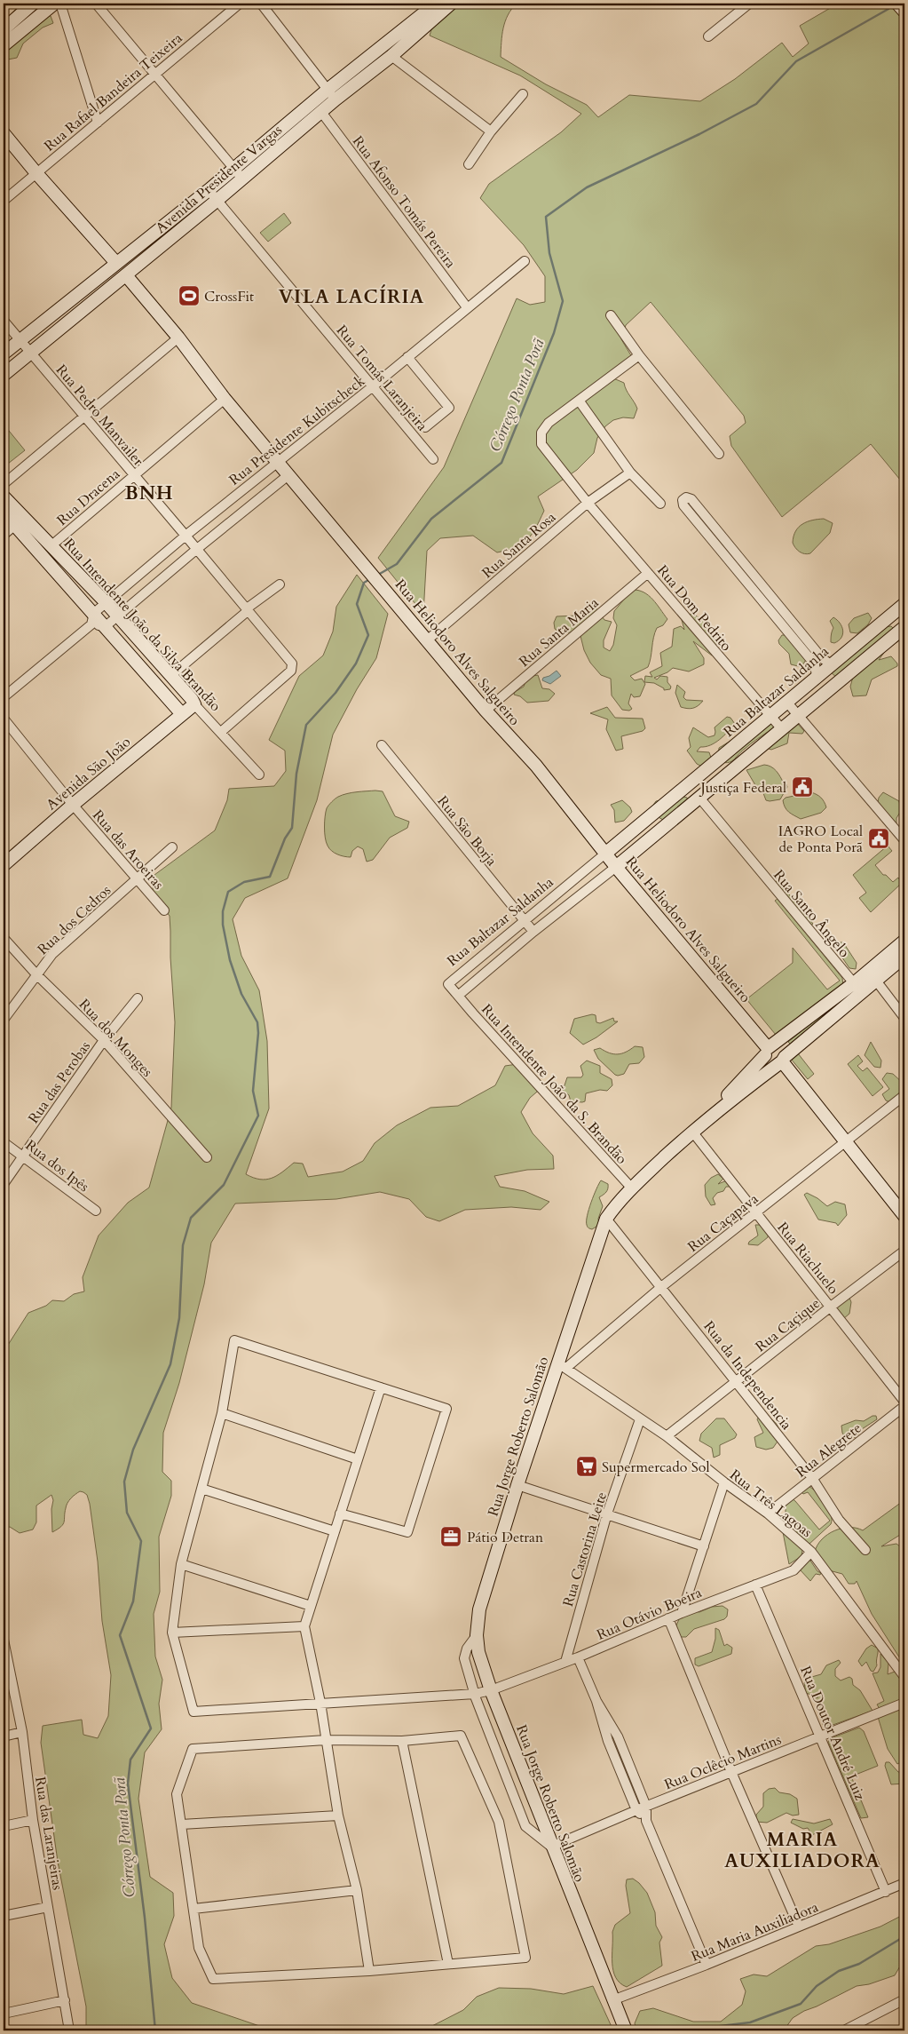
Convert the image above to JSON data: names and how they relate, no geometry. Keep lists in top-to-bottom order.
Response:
{
  "streets": {
    "main road": [
      "Avenida Presidente Vargas",
      "Rua Intendente João da Silva Brandão",
      "Rua Heliodoro Alves Salgueiro",
      "Rua Baltazar Saldanha",
      "Avenida São João",
      "Rua Jorge Roberto Salomão"
    ],
    "street": [
      "Rua Rafael Bandeira Teixeira",
      "Rua Afonso Tomás Pereira",
      "Rua Tomás Laranjeira",
      "Rua Pedro Manvailer",
      "Rua Presidente Kubitscheck",
      "Rua Dracena",
      "Rua Santa Rosa",
      "Rua Dom Pedrito",
      "Rua Santa Maria",
      "Rua São Borja",
      "Rua das Aroeiras",
      "Rua Santo Ângelo",
      "Rua dos Cedros",
      "Rua dos Monges",
      "Rua das Perobas",
      "Rua Intendente João da S. Brandão",
      "Rua dos Ipês",
      "Rua Caçapava",
      "Rua Riachuelo",
      "Rua Caçique",
      "Rua da Independencia",
      "Rua Alegrete",
      "Rua Três Lagoas",
      "Rua Castorina Leite",
      "Rua Otávio Boeira",
      "Rua Doutor André Luiz",
      "Rua Oclêcio Martins",
      "Rua das Laranjeiras",
      "Rua Maria Auxiliadora"
    ]
  },
  "crossings": [
    ["Avenida Presidente Vargas", "Rua Afonso Tomás Pereira"],
    ["Avenida Presidente Vargas", "Rua Tomás Laranjeira"],
    ["Avenida Presidente Vargas", "Rua Pedro Manvailer"],
    ["Avenida Presidente Vargas", "Rua Heliodoro Alves Salgueiro"],
    ["Rua Afonso Tomás Pereira", "Rua Presidente Kubitscheck"],
    ["Rua Tomás Laranjeira", "Rua Presidente Kubitscheck"],
    ["Rua Pedro Manvailer", "Rua Presidente Kubitscheck"],
    ["Rua Pedro Manvailer", "Rua Dracena"],
    ["Rua Pedro Manvailer", "Rua Intendente João da Silva Brandão"],
    ["Rua Presidente Kubitscheck", "Rua Intendente João da Silva Brandão"],
    ["Rua Presidente Kubitscheck", "Rua Heliodoro Alves Salgueiro"],
    ["Rua Dracena", "Rua Intendente João da Silva Brandão"],
    ["Rua Dracena", "Rua Heliodoro Alves Salgueiro"],
    ["Rua Santa Rosa", "Rua Dom Pedrito"],
    ["Rua Santa Rosa", "Rua Heliodoro Alves Salgueiro"],
    ["Rua Dom Pedrito", "Rua Santa Maria"],
    ["Rua Dom Pedrito", "Rua Baltazar Saldanha"],
    ["Rua Intendente João da Silva Brandão", "Avenida São João"],
    ["Rua Santa Maria", "Rua Heliodoro Alves Salgueiro"],
    ["Rua Heliodoro Alves Salgueiro", "Rua Baltazar Saldanha"],
    ["Rua Heliodoro Alves Salgueiro", "Rua Jorge Roberto Salomão"],
    ["Rua Baltazar Saldanha", "Rua São Borja"],
    ["Rua Baltazar Saldanha", "Rua Santo Ângelo"],
    ["Rua Baltazar Saldanha", "Rua Intendente João da S. Brandão"],
    ["Avenida São João", "Rua das Aroeiras"],
    ["Rua das Aroeiras", "Rua dos Cedros"],
    ["Rua Santo Ângelo", "Rua Jorge Roberto Salomão"],
    ["Rua dos Cedros", "Rua dos Monges"],
    ["Rua dos Monges", "Rua das Perobas"],
    ["Rua das Perobas", "Rua dos Ipês"],
    ["Rua Intendente João da S. Brandão", "Rua Jorge Roberto Salomão"],
    ["Rua Caçapava", "Rua Riachuelo"],
    ["Rua Caçapava", "Rua da Independencia"],
    ["Rua Caçapava", "Rua Jorge Roberto Salomão"],
    ["Rua Caçapava", "Rua Três Lagoas"],
    ["Rua Riachuelo", "Rua Caçique"],
    ["Rua Riachuelo", "Rua Jorge Roberto Salomão"],
    ["Rua Caçique", "Rua da Independencia"],
    ["Rua Caçique", "Rua Três Lagoas"],
    ["Rua da Independencia", "Rua Jorge Roberto Salomão"],
    ["Rua da Independencia", "Rua Alegrete"],
    ["Rua Jorge Roberto Salomão", "Rua Três Lagoas"],
    ["Rua Jorge Roberto Salomão", "Rua Otávio Boeira"],
    ["Rua Jorge Roberto Salomão", "Rua Oclêcio Martins"],
    ["Rua Jorge Roberto Salomão", "Rua Maria Auxiliadora"],
    ["Rua Alegrete", "Rua Três Lagoas"],
    ["Rua Três Lagoas", "Rua Castorina Leite"],
    ["Rua Três Lagoas", "Rua Otávio Boeira"],
    ["Rua Castorina Leite", "Rua Otávio Boeira"],
    ["Rua Otávio Boeira", "Rua Doutor André Luiz"],
    ["Rua Doutor André Luiz", "Rua Oclêcio Martins"],
    ["Rua Doutor André Luiz", "Rua Maria Auxiliadora"]
  ],
  "districts": ["VILA LACÍRIA", "BNH", "MARIA AUXILIADORA"],
  "water": ["Córrego Ponta Porã"],
  "places": {
    "sports": ["CrossFit"],
    "public building": ["Justiça Federal", "IAGRO Local de Ponta Porã"],
    "supermarket": ["Supermercado Sol"],
    "office": ["Pátio Detran"]
  }
}
